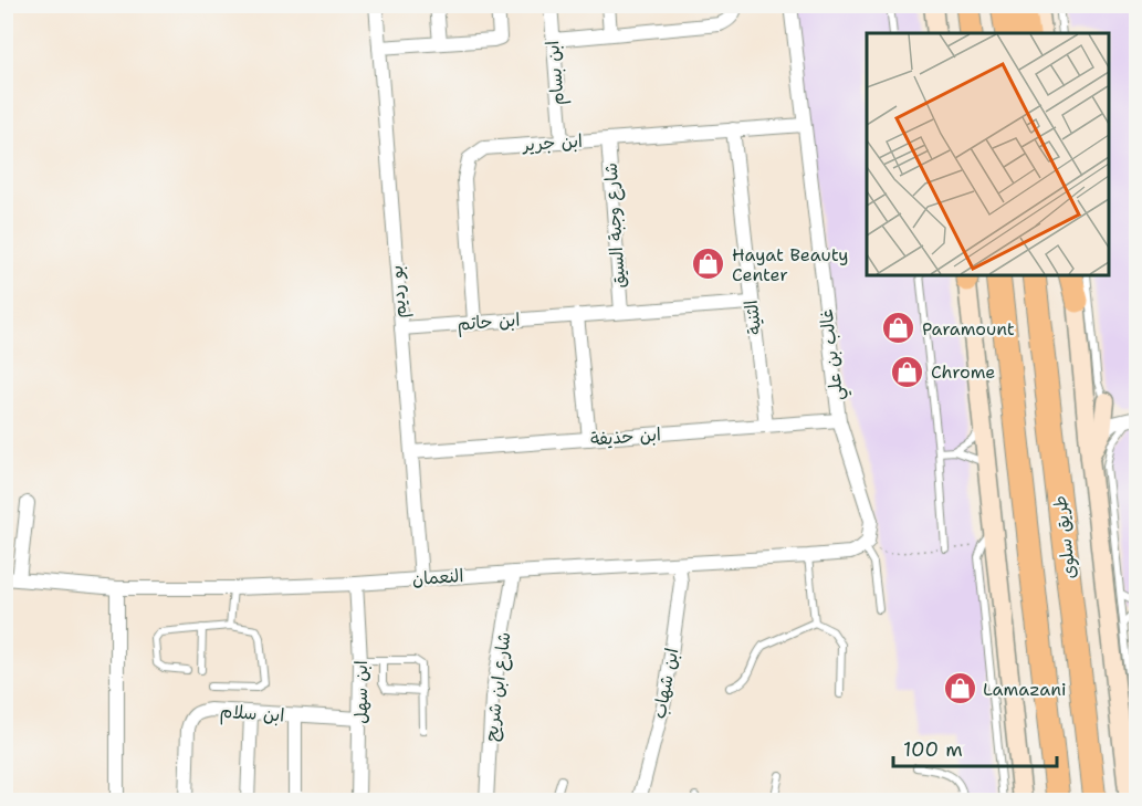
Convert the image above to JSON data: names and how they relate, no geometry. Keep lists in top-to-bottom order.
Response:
{
  "streets": {
    "highway": ["طريق سلوى"],
    "street": [
      "ابن بسام",
      "ابن جرير",
      "شارع وجبة السيق",
      "بو رديم",
      "الثنية",
      "ابن حاتم",
      "غالب بن علي",
      "ابن حذيفة",
      "النعمان",
      "ابن شهاب",
      "شارع ابن شريح",
      "ابن سهل",
      "ابن سلام"
    ]
  },
  "crossings": [
    ["ابن بسام", "ابن جرير"],
    ["ابن جرير", "شارع وجبة السيق"],
    ["ابن جرير", "الثنية"],
    ["ابن جرير", "ابن حاتم"],
    ["ابن جرير", "غالب بن علي"],
    ["شارع وجبة السيق", "ابن حاتم"],
    ["بو رديم", "ابن حاتم"],
    ["بو رديم", "ابن حذيفة"],
    ["بو رديم", "النعمان"],
    ["الثنية", "ابن حاتم"],
    ["الثنية", "ابن حذيفة"],
    ["غالب بن علي", "ابن حذيفة"],
    ["غالب بن علي", "النعمان"],
    ["النعمان", "ابن شهاب"],
    ["النعمان", "شارع ابن شريح"],
    ["النعمان", "ابن سهل"],
    ["ابن سهل", "ابن سلام"]
  ],
  "places": {
    "shop": [
      "Hayat Beauty Center",
      "Paramount",
      "Chrome",
      "Lamazani"
    ]
  },
  "scale_bar": "100 m"
}
